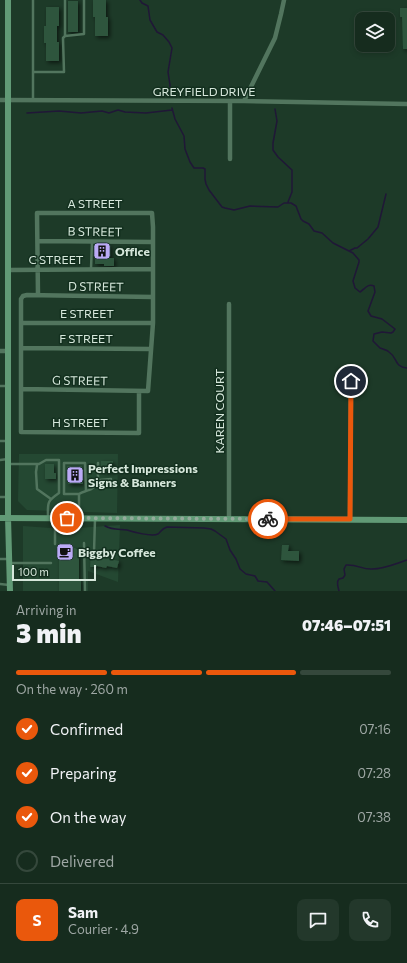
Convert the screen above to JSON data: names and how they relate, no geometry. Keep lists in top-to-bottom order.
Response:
{
  "streets": {
    "street": [
      "GREYFIELD DRIVE",
      "A STREET",
      "B STREET",
      "C STREET",
      "D STREET",
      "E STREET",
      "F STREET",
      "G STREET",
      "KAREN COURT",
      "H STREET"
    ]
  },
  "crossings": [
    ["A STREET", "B STREET"],
    ["A STREET", "C STREET"],
    ["A STREET", "D STREET"],
    ["D STREET", "E STREET"],
    ["G STREET", "H STREET"]
  ],
  "places": {
    "building": ["Office", "Perfect Impressions Signs & Banners"],
    "cafe": ["Biggby Coffee"]
  },
  "scale_bar": "100 m",
  "page": {
    "scale": "100 m",
    "heading": ["3 min", "Arriving in", "07:46–07:51"],
    "panel": ["Sam", "Courier · 4.9"],
    "bar": "On the way · 260 m",
    "list": [
      ["Confirmed", "07:16"],
      ["Preparing", "07:28"],
      ["On the way", "07:38"],
      "Delivered"
    ],
    "round": "S"
  }
}
